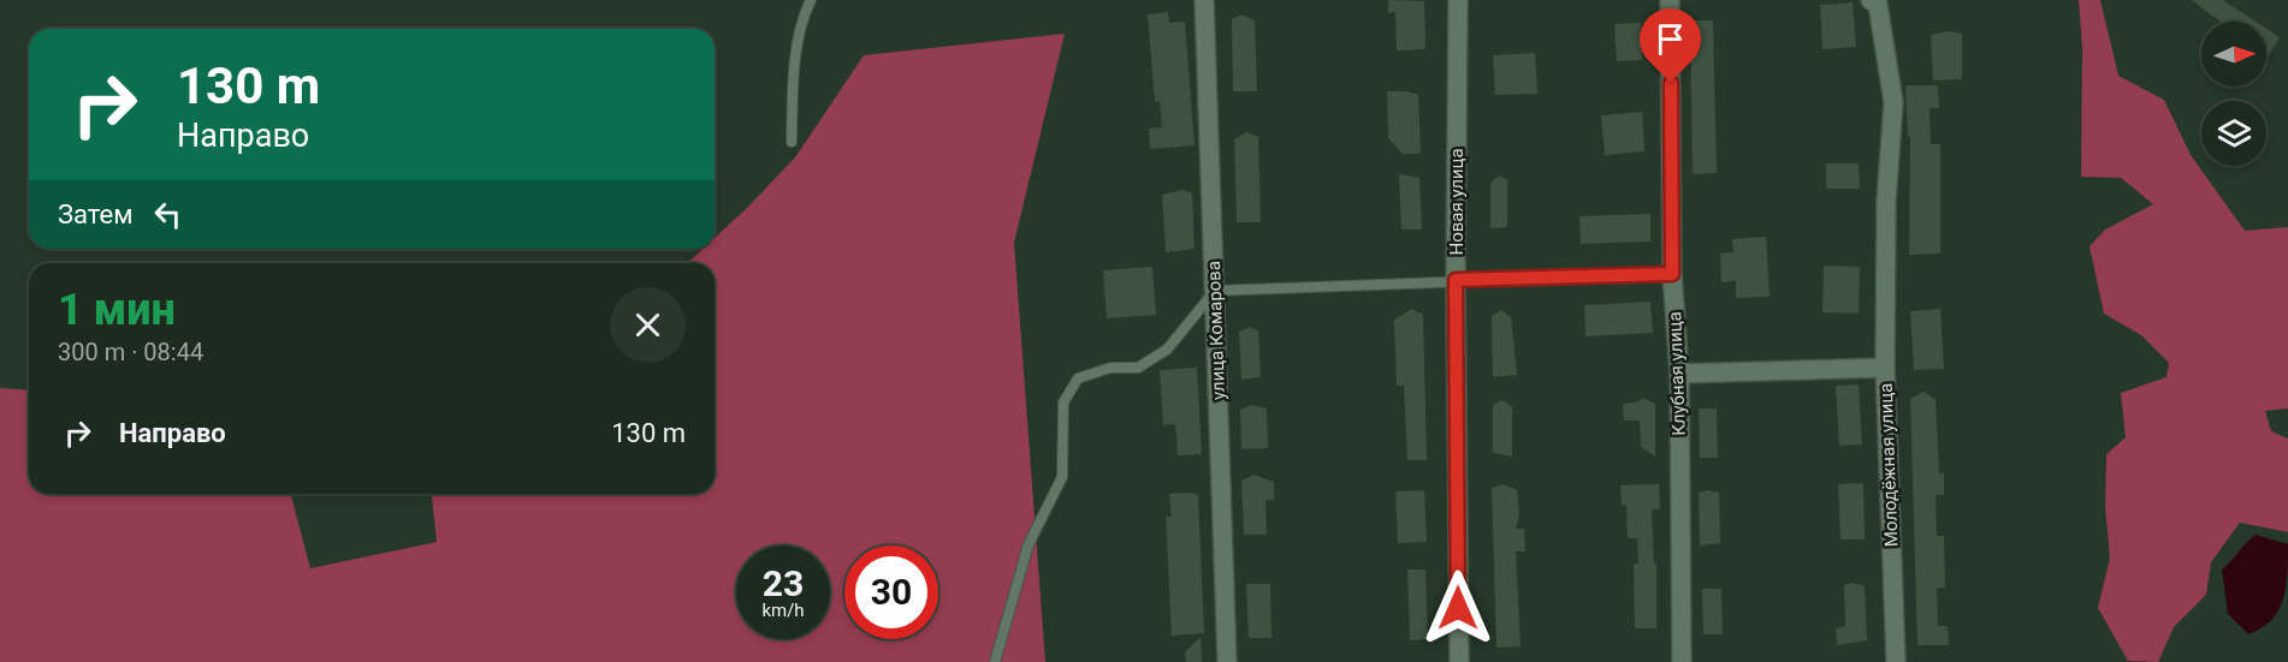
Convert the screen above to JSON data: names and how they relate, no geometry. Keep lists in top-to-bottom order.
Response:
{
  "streets": {
    "street": [
      "Новая улица",
      "улица Комарова",
      "Клубная улица",
      "Молодёжная улица"
    ]
  },
  "north": "right",
  "page": {
    "turn": ["130 m", "Направо"],
    "then": "Затем",
    "heading": ["1 мин", "300 m · 08:44"],
    "list": [
      {
        "name": "Направо",
        "value": "130 m"
      }
    ],
    "speed": "23 km/h",
    "limit": "30"
  }
}
